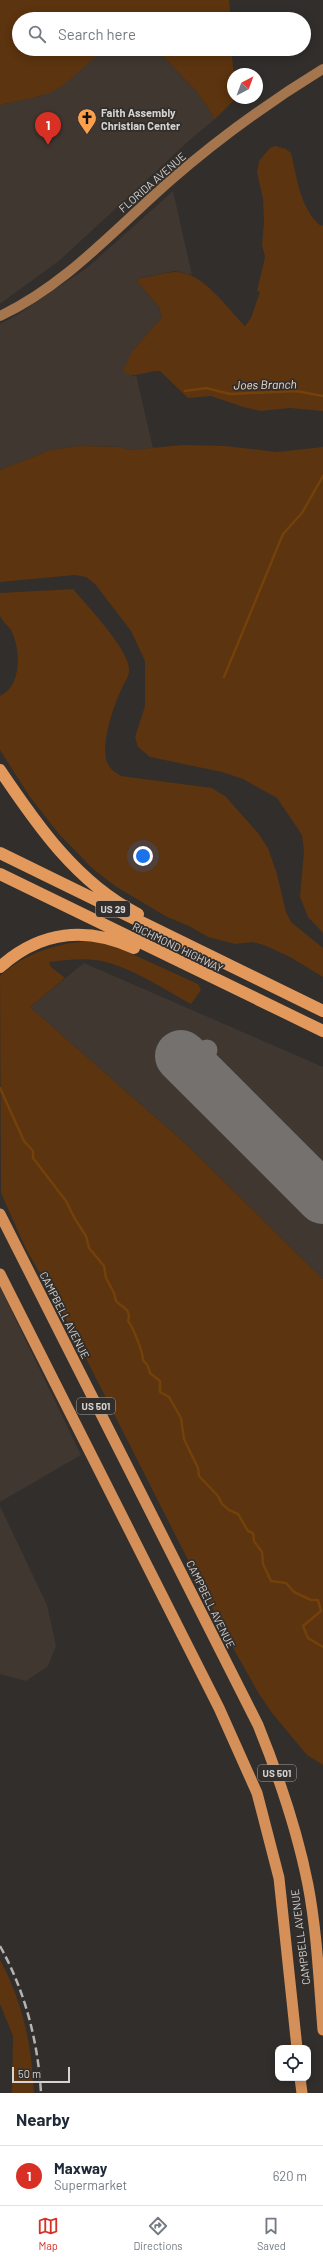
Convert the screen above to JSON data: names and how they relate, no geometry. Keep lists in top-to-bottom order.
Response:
{
  "streets": {
    "highway": [
      "US 29",
      "RICHMOND HIGHWAY",
      "CAMPBELL AVENUE",
      "US 501"
    ],
    "main road": ["FLORIDA AVENUE"]
  },
  "crossings": [
    ["US 29", "RICHMOND HIGHWAY"]
  ],
  "water": ["Joes Branch"],
  "places": {
    "church": ["Faith Assembly Christian Center"]
  },
  "scale_bar": "50 m",
  "north": "top right",
  "page": {
    "search": "Search here",
    "pins": "1",
    "scale": "50 m",
    "heading": "Nearby",
    "list": [
      {
        "mark": "1",
        "name": "Maxway",
        "note": "Supermarket",
        "value": "620 m"
      }
    ],
    "nav": ["Map", "Directions", "Saved"]
  }
}
